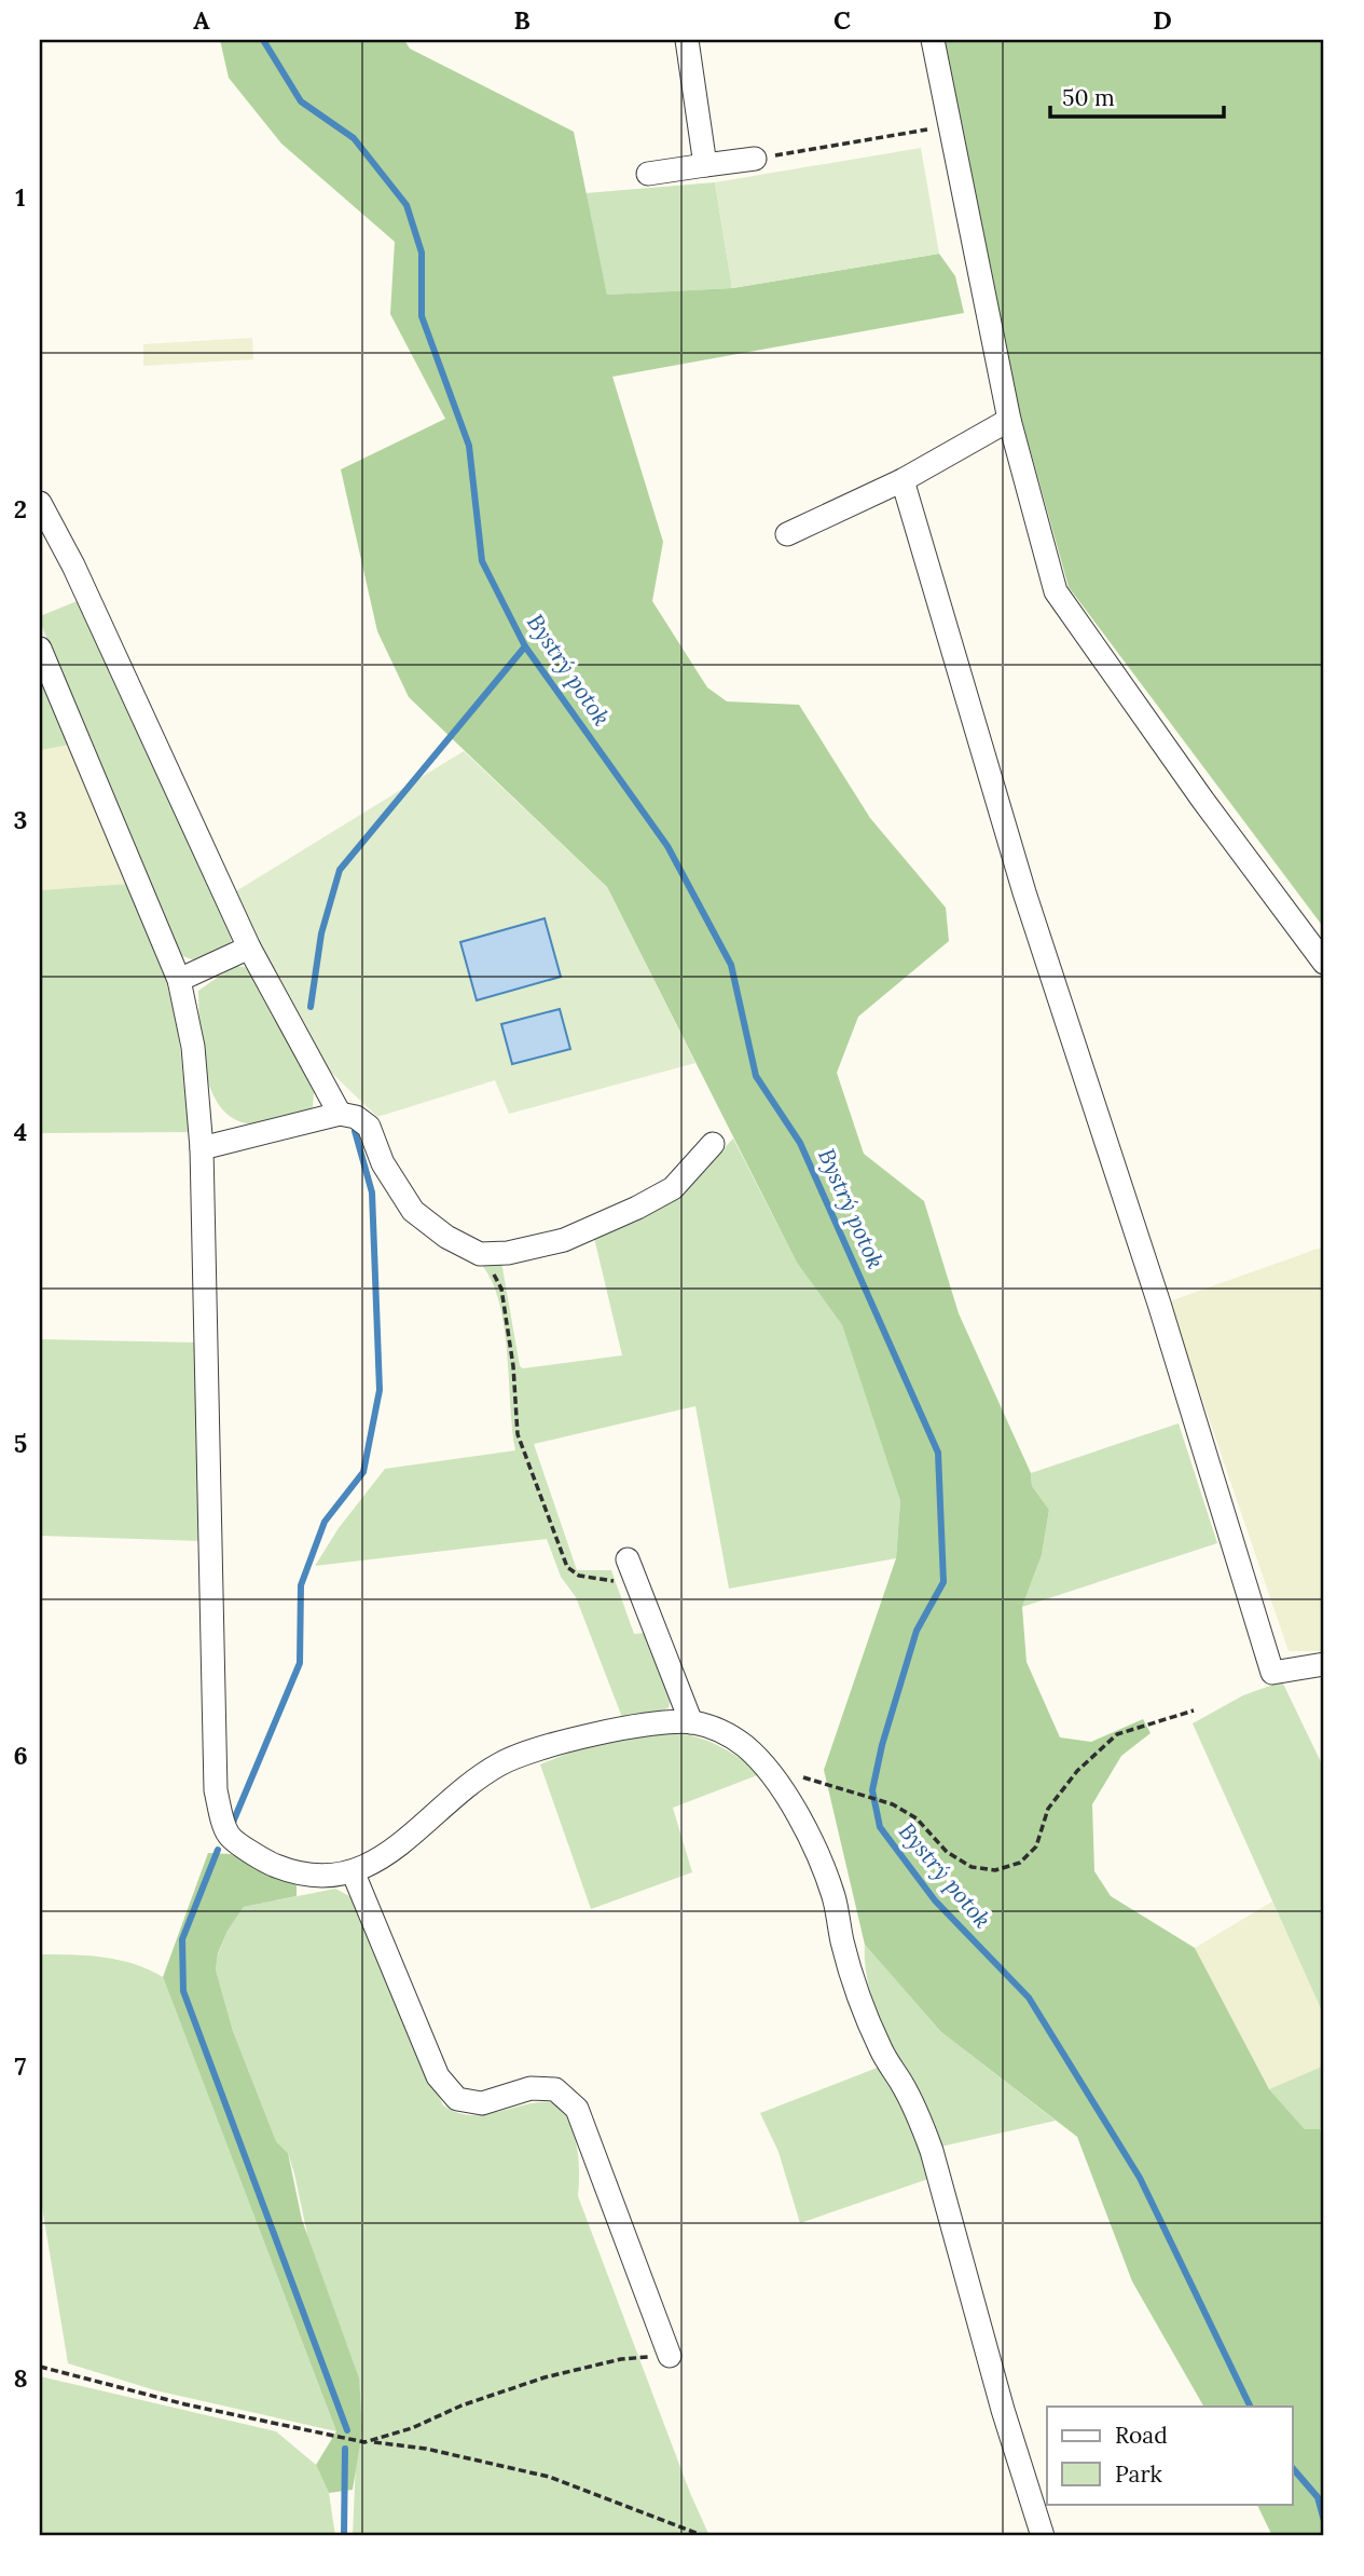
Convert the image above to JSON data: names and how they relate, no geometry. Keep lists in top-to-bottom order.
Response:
{
  "water": ["Bystrý potok"],
  "legend": ["Road", "Park"],
  "scale_bar": "50 m",
  "grid": {
    "columns": [
      "A",
      "B",
      "C",
      "D"
    ],
    "rows": [
      "1",
      "2",
      "3",
      "4",
      "5",
      "6",
      "7",
      "8"
    ]
  }
}
